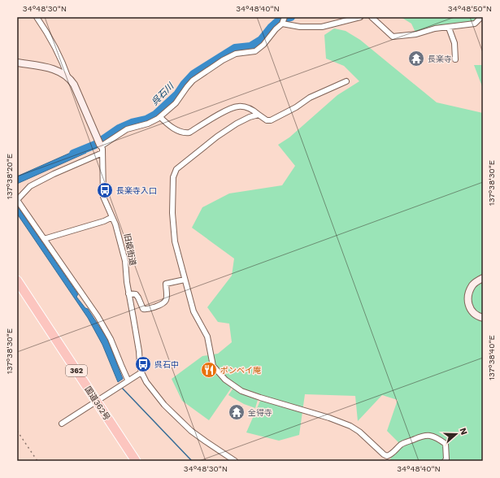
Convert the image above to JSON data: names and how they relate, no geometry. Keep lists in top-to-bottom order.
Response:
{
  "streets": {
    "highway": ["362", "国道362号"],
    "street": ["旧姫街道"]
  },
  "water": ["呉石川"],
  "places": {
    "temple": ["長楽寺", "全得寺"],
    "bus stop": ["長楽寺入口", "呉石中"],
    "restaurant": ["ボンベイ庵"]
  },
  "north": "right",
  "coordinates": [
    "34°48'30\"N",
    "34°48'40\"N",
    "34°48'50\"N",
    "137°38'20\"E",
    "137°38'30\"E",
    "137°38'40\"E"
  ]
}
